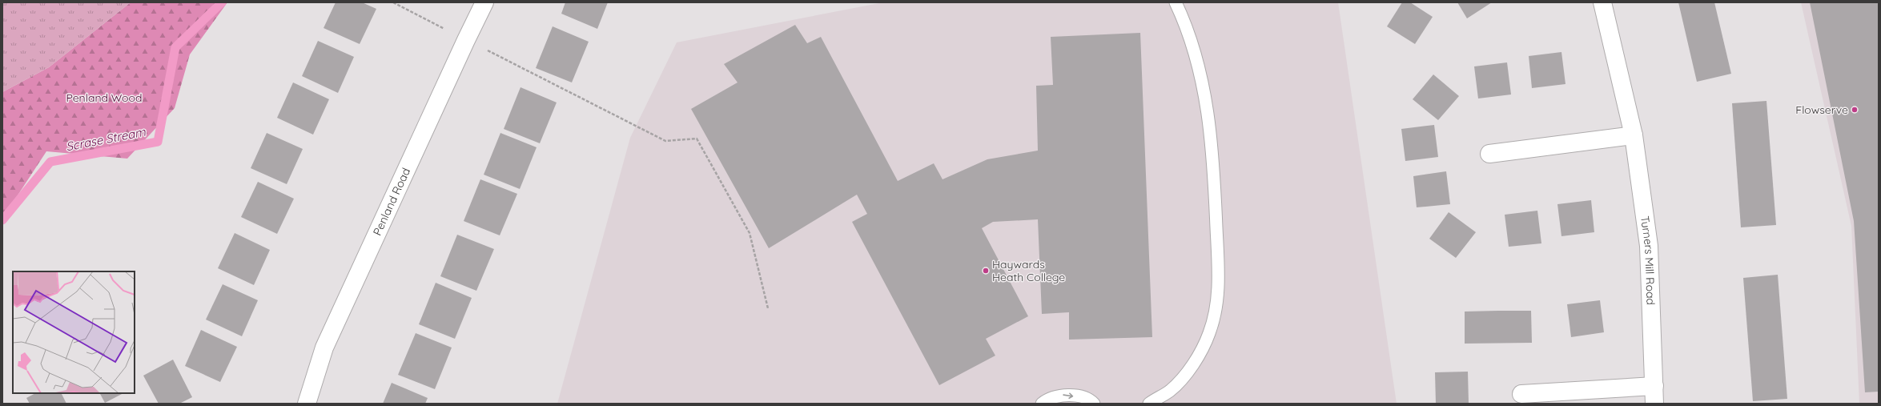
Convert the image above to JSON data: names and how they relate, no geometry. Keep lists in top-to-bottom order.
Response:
{
  "streets": {
    "street": ["Penland Road", "Turners Mill Road"]
  },
  "water": ["Scrase Stream"],
  "parks": ["Penland Wood"],
  "places": ["Flowserve", "Haywards Heath College"]
}
